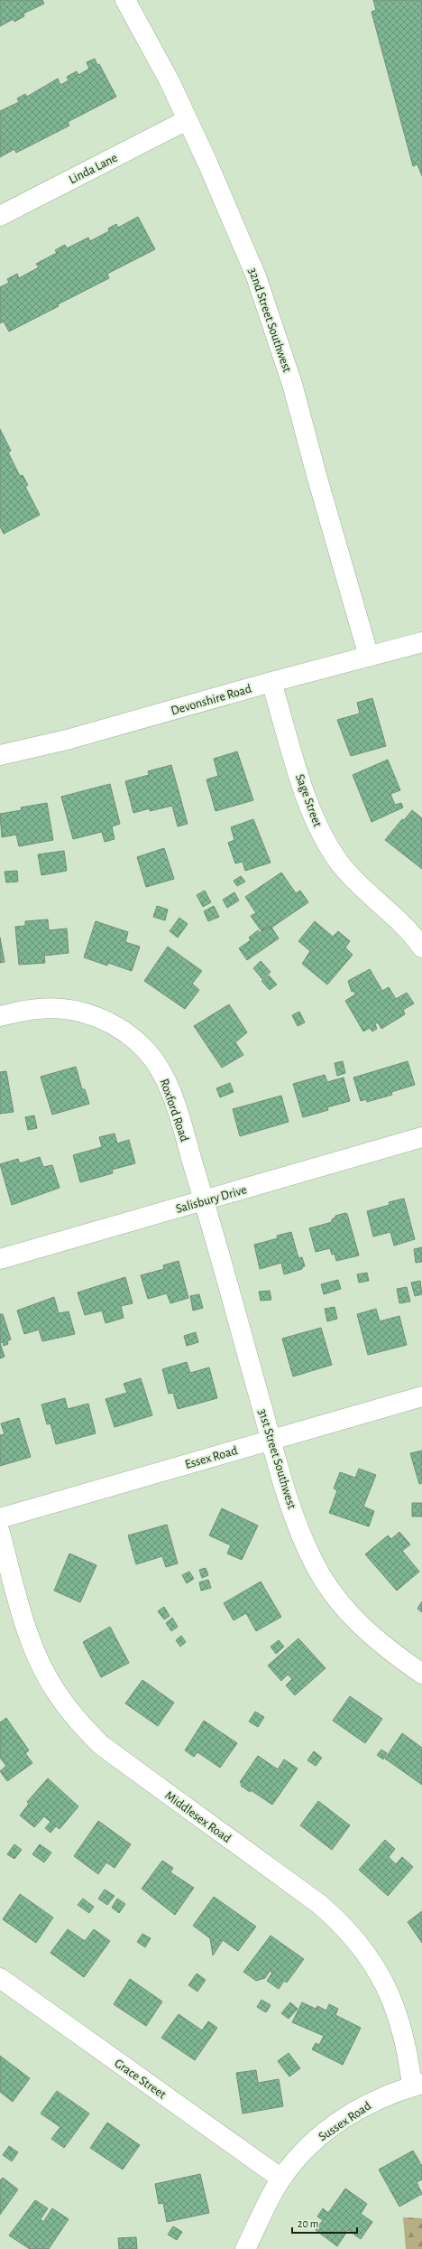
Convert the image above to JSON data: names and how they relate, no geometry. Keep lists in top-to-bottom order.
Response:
{
  "streets": {
    "street": [
      "Linda Lane",
      "32nd Street Southwest",
      "Devonshire Road",
      "Sage Street",
      "Roxford Road",
      "Salisbury Drive",
      "Essex Road",
      "31st Street Southwest",
      "Middlesex Road",
      "Grace Street",
      "Sussex Road"
    ]
  },
  "crossings": [
    ["Linda Lane", "32nd Street Southwest"],
    ["32nd Street Southwest", "Devonshire Road"],
    ["Devonshire Road", "Sage Street"],
    ["Roxford Road", "Salisbury Drive"],
    ["Roxford Road", "31st Street Southwest"],
    ["Salisbury Drive", "31st Street Southwest"],
    ["Essex Road", "31st Street Southwest"],
    ["Middlesex Road", "Sussex Road"],
    ["Grace Street", "Sussex Road"]
  ],
  "scale_bar": "20 m"
}
